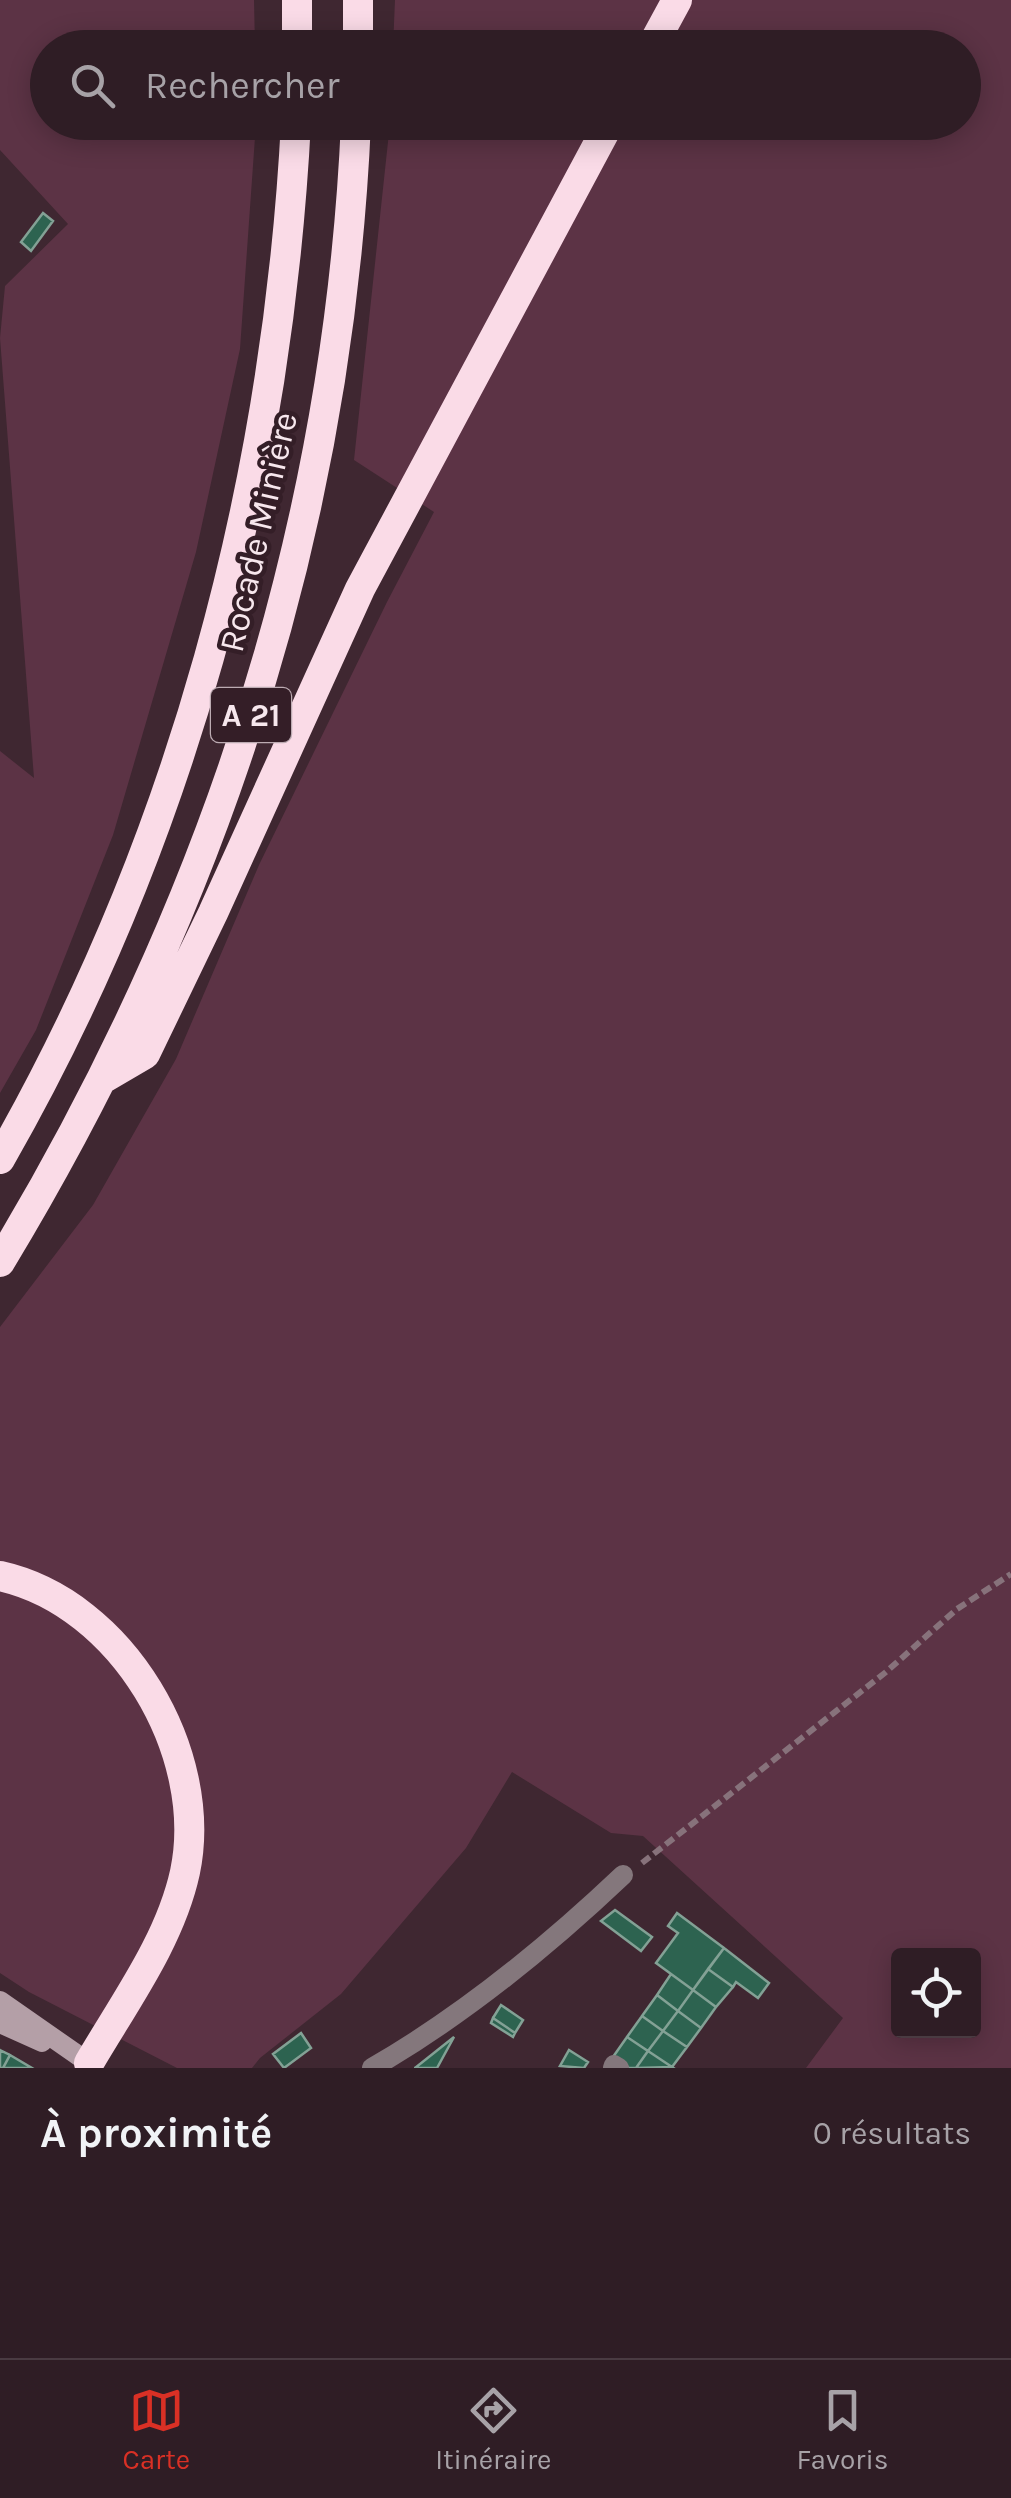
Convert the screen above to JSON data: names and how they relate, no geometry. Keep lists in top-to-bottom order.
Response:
{
  "streets": {
    "highway": ["Rocade Minière", "A 21"]
  },
  "page": {
    "search": "Rechercher",
    "heading": ["À proximité", "0 résultats"],
    "nav": ["Carte", "Itinéraire", "Favoris"]
  }
}
